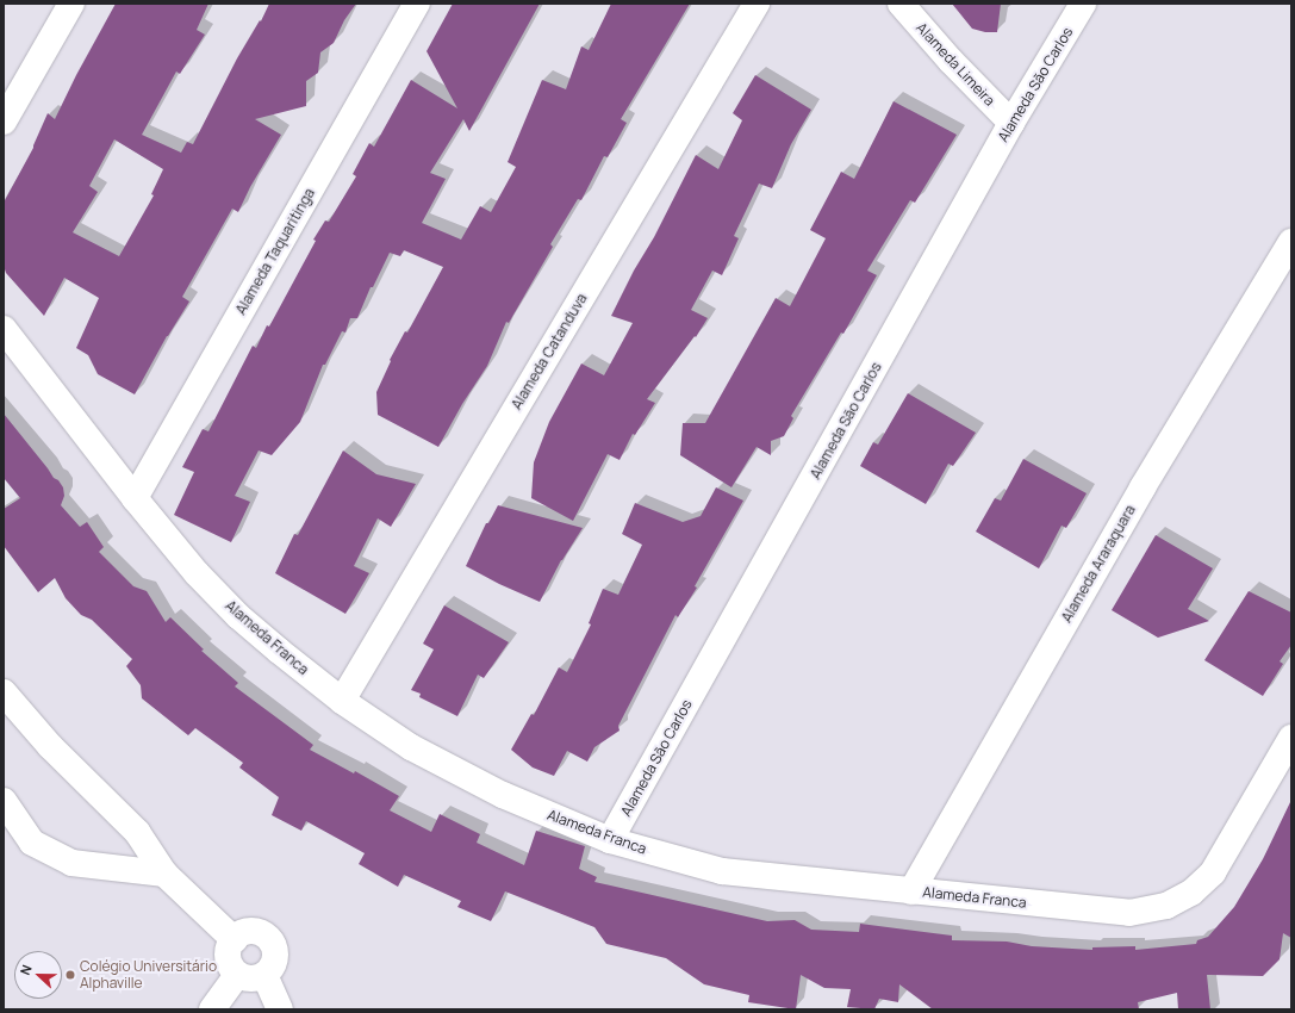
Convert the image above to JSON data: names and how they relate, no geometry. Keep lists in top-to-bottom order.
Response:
{
  "streets": {
    "street": [
      "Alameda Limeira",
      "Alameda São Carlos",
      "Alameda Taquaritinga",
      "Alameda Catanduva",
      "Alameda Araraquara",
      "Alameda Franca"
    ]
  },
  "crossings": [
    ["Alameda Limeira", "Alameda São Carlos"],
    ["Alameda São Carlos", "Alameda Franca"],
    ["Alameda Taquaritinga", "Alameda Franca"],
    ["Alameda Catanduva", "Alameda Franca"],
    ["Alameda Araraquara", "Alameda Franca"]
  ],
  "places": ["Colégio Universitário Alphaville"],
  "north": "left"
}
